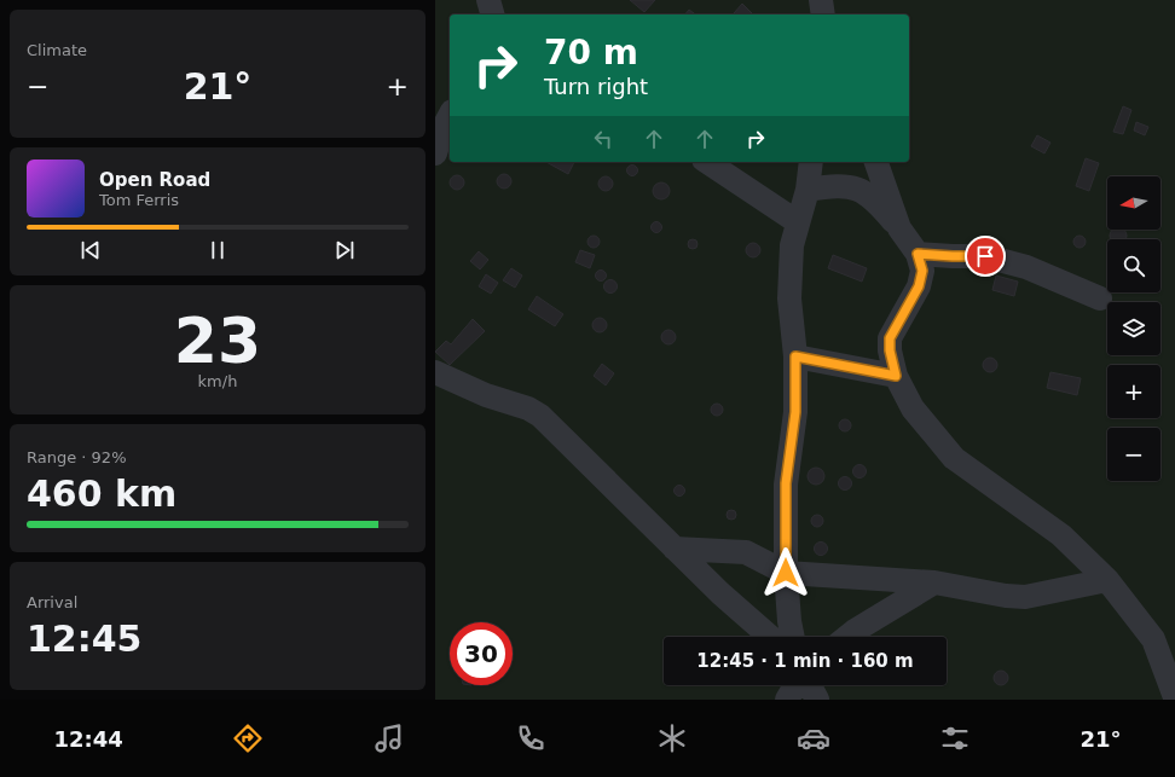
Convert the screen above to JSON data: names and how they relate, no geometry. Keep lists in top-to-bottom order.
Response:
{
  "north": "left",
  "page": {
    "tile": [
      "Climate",
      ["23", "km/h"],
      ["Range · 92%", "460 km"],
      ["Arrival", "12:45"]
    ],
    "turn": ["70 m", "Turn right"],
    "heat": ["−", "21°", "+"],
    "song": ["Open Road", "Tom Ferris"],
    "map_buttons": ["+", "−"],
    "limit": "30",
    "trip": "12:45 · 1 min · 160 m",
    "tabs": ["12:44", "21°"]
  }
}
